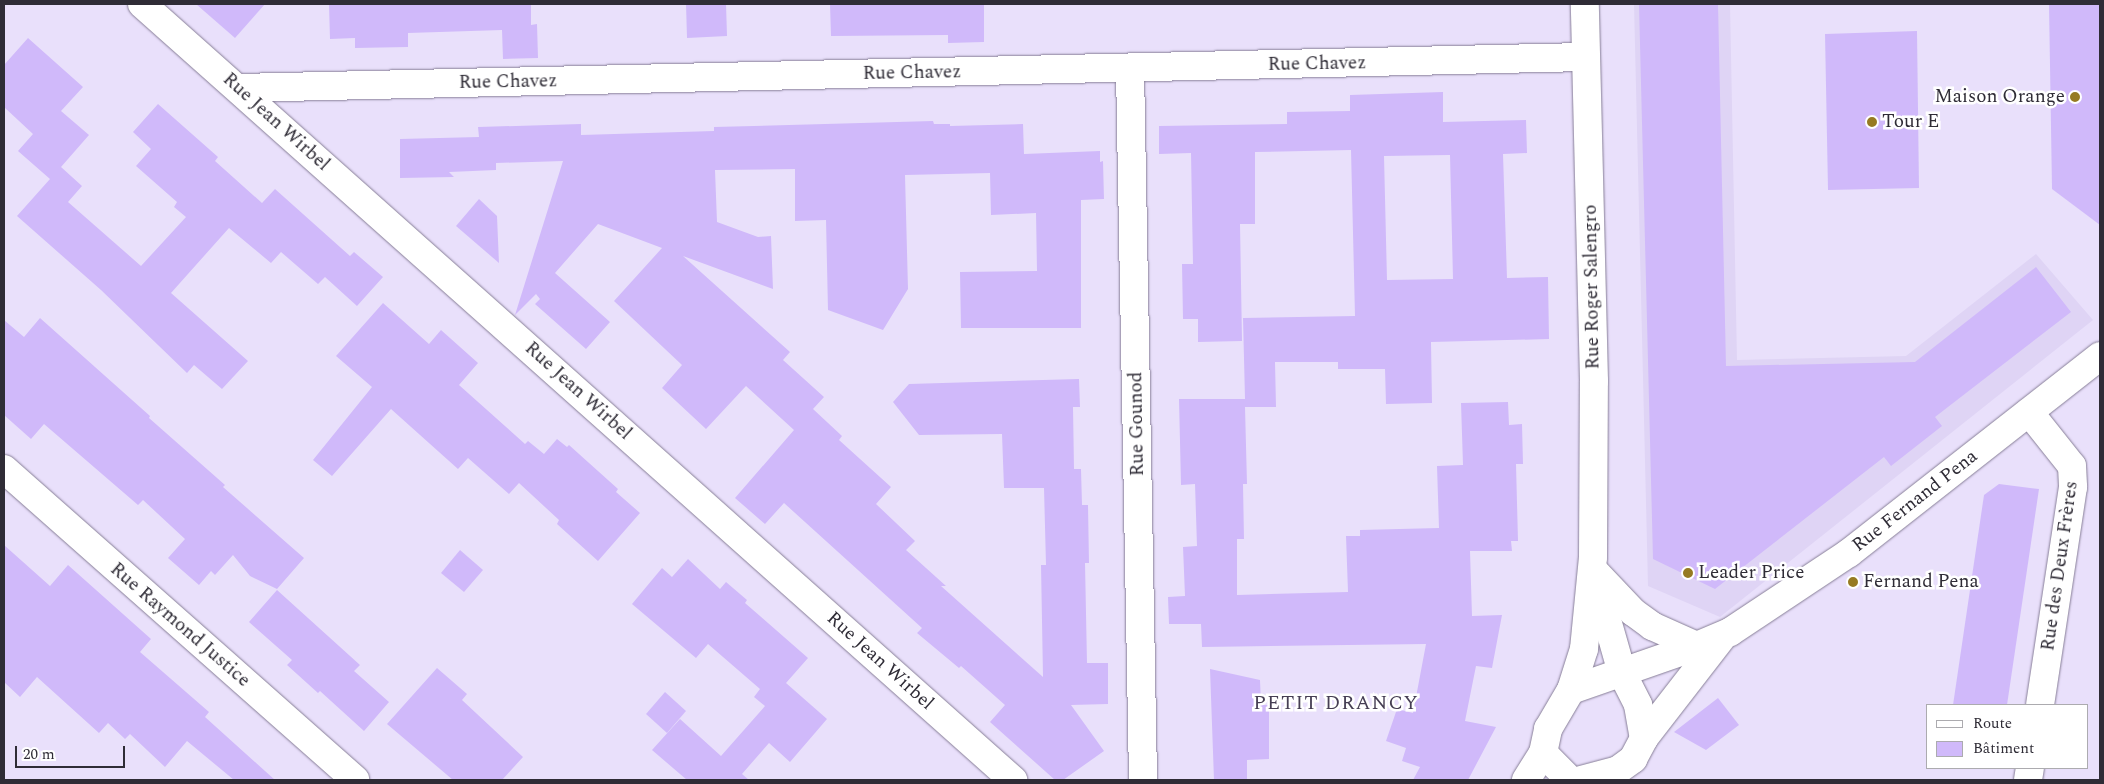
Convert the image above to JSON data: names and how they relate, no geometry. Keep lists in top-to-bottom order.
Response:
{
  "streets": {
    "street": [
      "Rue Chavez",
      "Rue Jean Wirbel",
      "Rue Roger Salengro",
      "Rue Gounod",
      "Rue Fernand Pena",
      "Rue des Deux Frères",
      "Rue Raymond Justice"
    ]
  },
  "crossings": [
    ["Rue Chavez", "Rue Jean Wirbel"],
    ["Rue Chavez", "Rue Roger Salengro"],
    ["Rue Chavez", "Rue Gounod"],
    ["Rue Roger Salengro", "Rue Fernand Pena"],
    ["Rue Fernand Pena", "Rue des Deux Frères"]
  ],
  "districts": ["PETIT DRANCY"],
  "places": [
    "Maison Orange",
    "Tour E",
    "Leader Price",
    "Fernand Pena"
  ],
  "legend": ["Route", "Bâtiment"],
  "scale_bar": "20 m"
}
